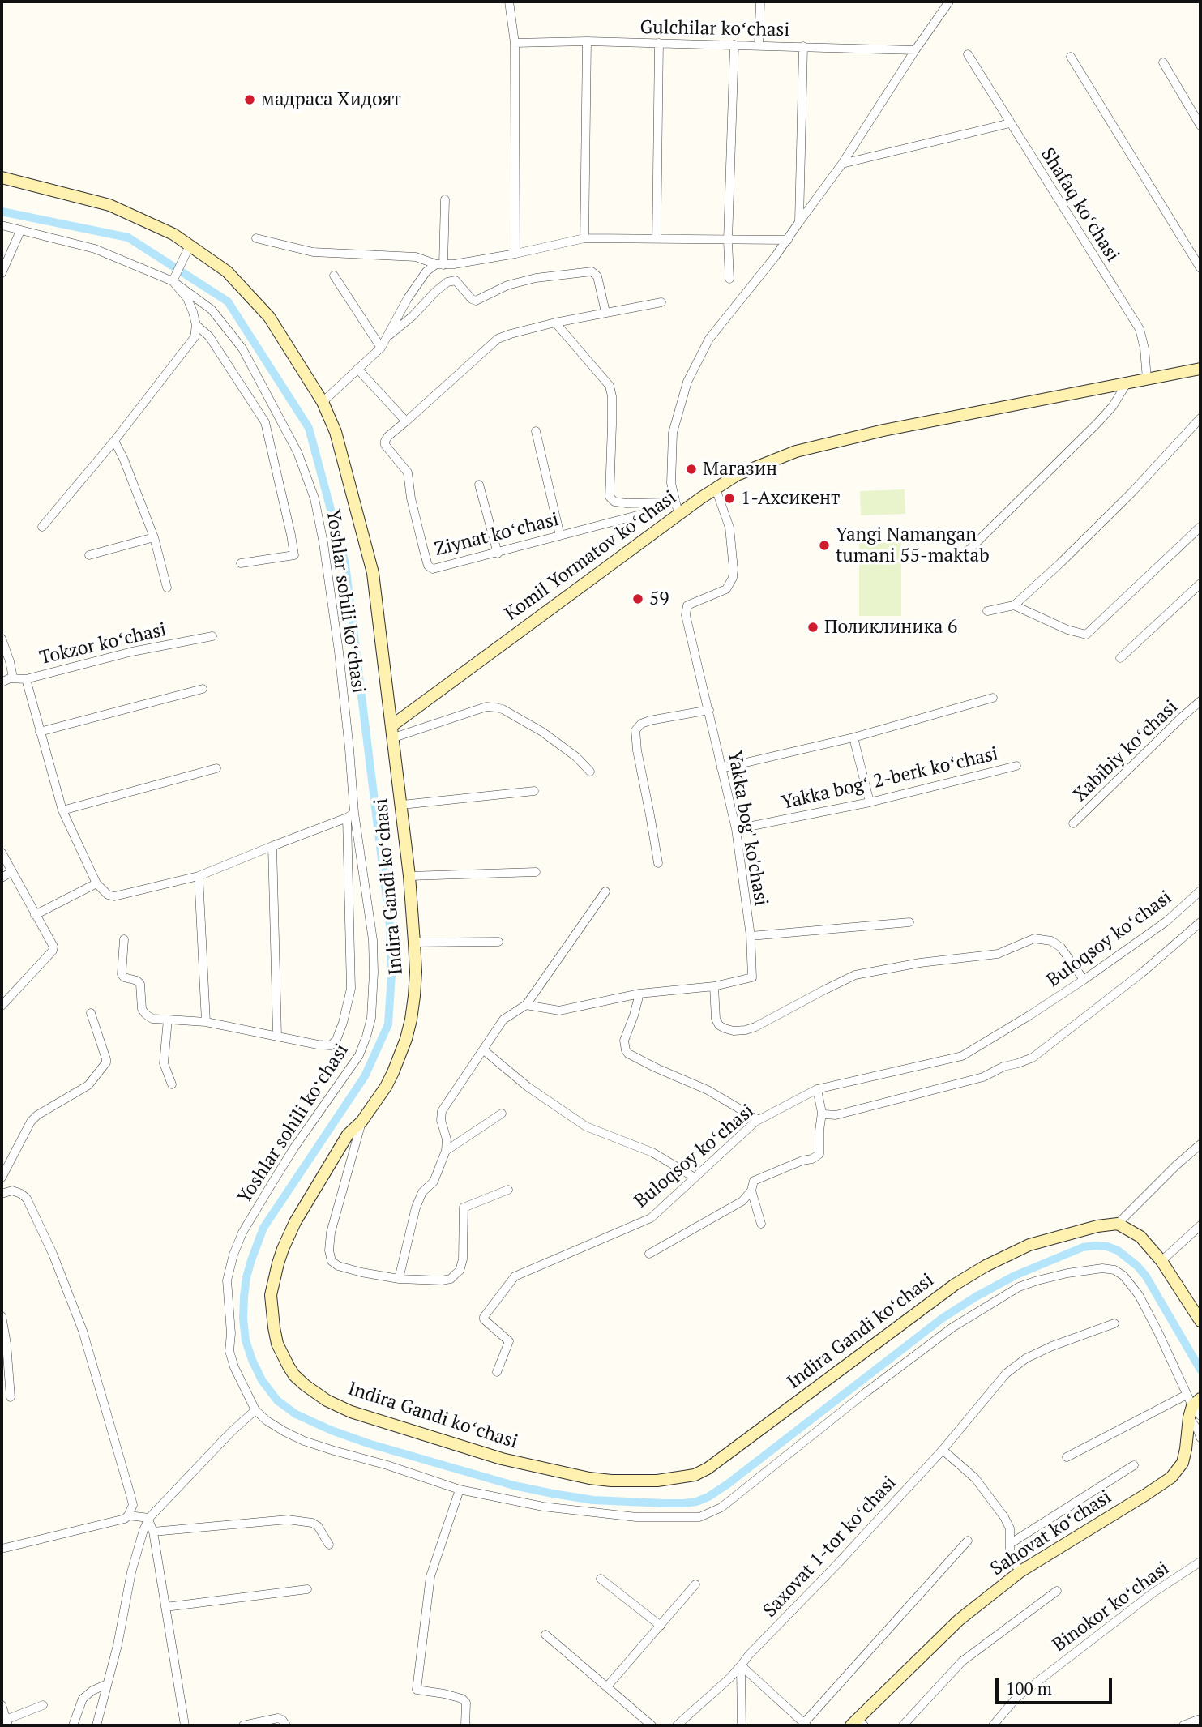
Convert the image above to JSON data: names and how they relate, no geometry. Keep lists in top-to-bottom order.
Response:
{
  "streets": {
    "street": [
      "Gulchilar koʻchasi",
      "Shafaq koʻchasi",
      "Ziynat koʻchasi",
      "Komil Yormatov koʻchasi",
      "Yoshlar sohili koʻchasi",
      "Tokzor koʻchasi",
      "Xabibiy koʻchasi",
      "Yakka bogʻ 2-berk koʻchasi",
      "Yakka bog' ko'chasi",
      "Indira Gandi koʻchasi",
      "Buloqsoy koʻchasi",
      "Sahovat koʻchasi",
      "Saxovat 1-tor koʻchasi",
      "Binokor koʻchasi"
    ]
  },
  "crossings": [
    ["Shafaq koʻchasi", "Komil Yormatov koʻchasi"],
    ["Ziynat koʻchasi", "Komil Yormatov koʻchasi"],
    ["Komil Yormatov koʻchasi", "Yakka bog' ko'chasi"],
    ["Komil Yormatov koʻchasi", "Indira Gandi koʻchasi"],
    ["Yakka bogʻ 2-berk koʻchasi", "Yakka bog' ko'chasi"]
  ],
  "places": [
    "мадраса Хидоят",
    "Магазин",
    "1-Ахсикент",
    "Yangi Namangan tumani 55-maktab",
    "59",
    "Поликлиника 6"
  ],
  "scale_bar": "100 m"
}
